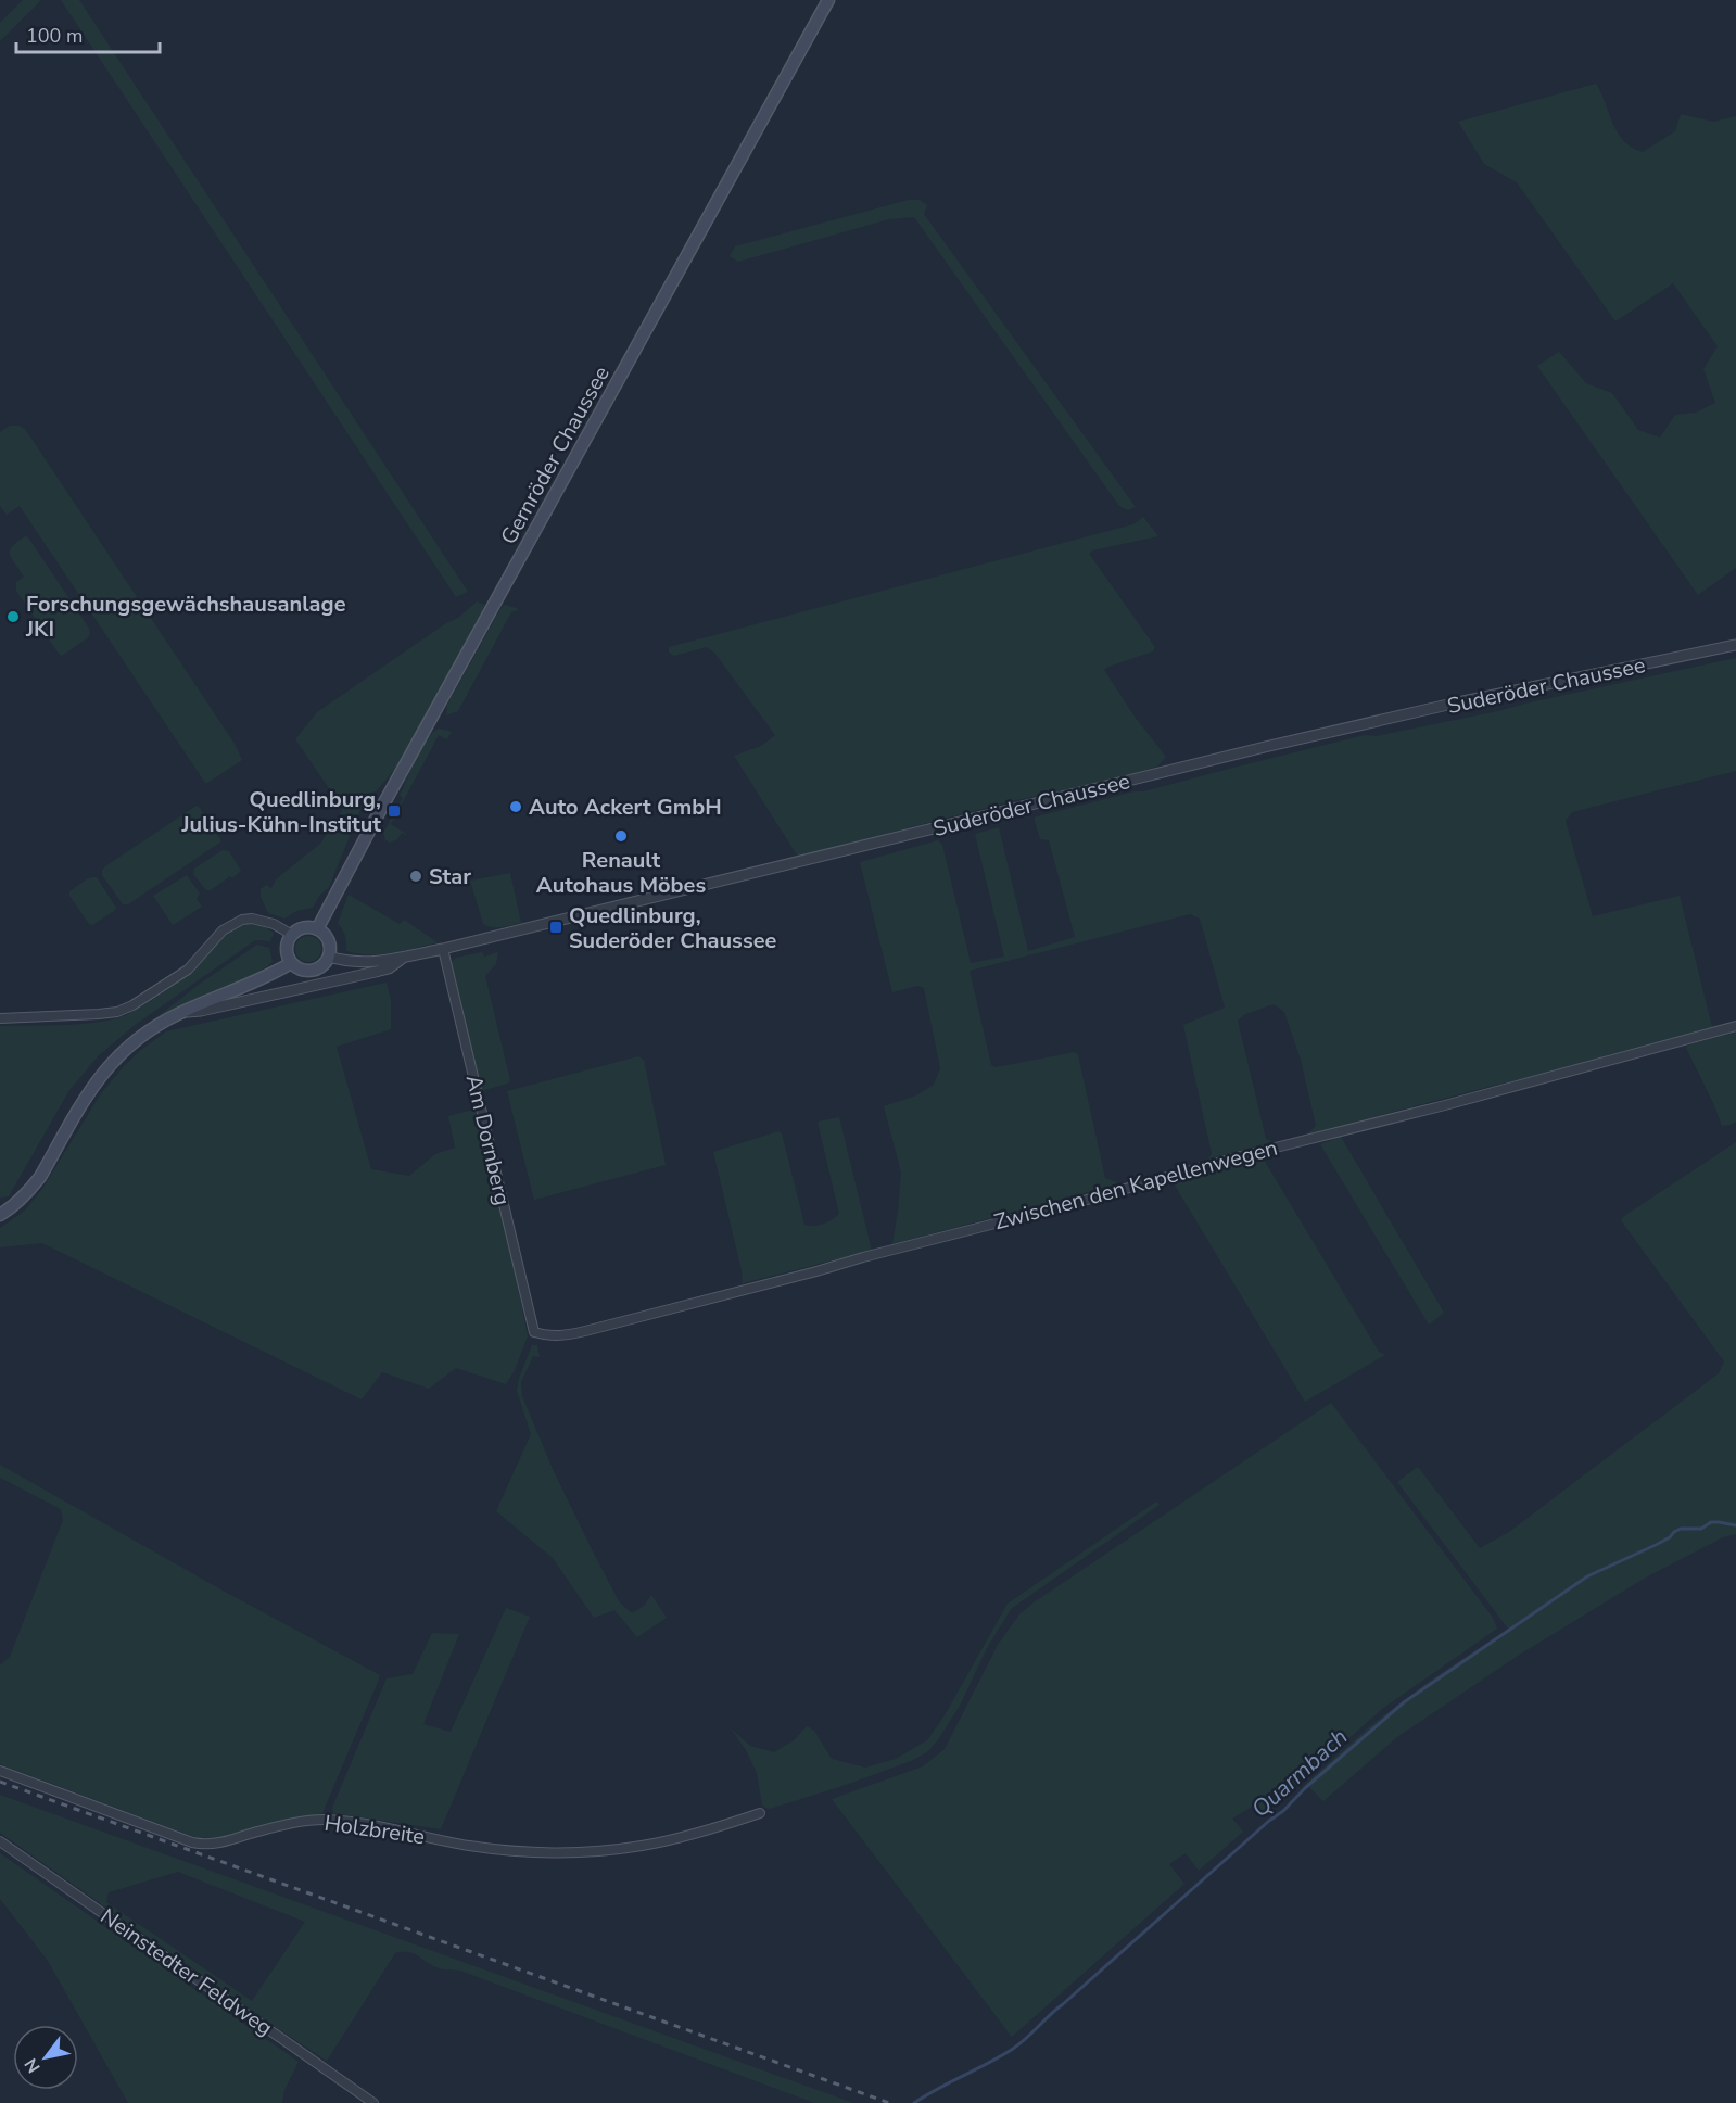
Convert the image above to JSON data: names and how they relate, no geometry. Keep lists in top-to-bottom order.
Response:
{
  "streets": {
    "main road": ["Gernröder Chaussee"],
    "street": [
      "Suderöder Chaussee",
      "Am Dornberg",
      "Zwischen den Kapellenwegen",
      "Holzbreite",
      "Neinstedter Feldweg"
    ]
  },
  "crossings": [
    ["Gernröder Chaussee", "Suderöder Chaussee"],
    ["Suderöder Chaussee", "Am Dornberg"],
    ["Am Dornberg", "Zwischen den Kapellenwegen"]
  ],
  "water": ["Quarmbach"],
  "places": {
    "other": [
      "Forschungsgewächshausanlage JKI",
      "Auto Ackert GmbH",
      "Renault Autohaus Möbes",
      "Star"
    ],
    "transit": ["Quedlinburg, Julius-Kühn-Institut", "Quedlinburg, Suderöder Chaussee"]
  },
  "scale_bar": "100 m",
  "north": "bottom left"
}
